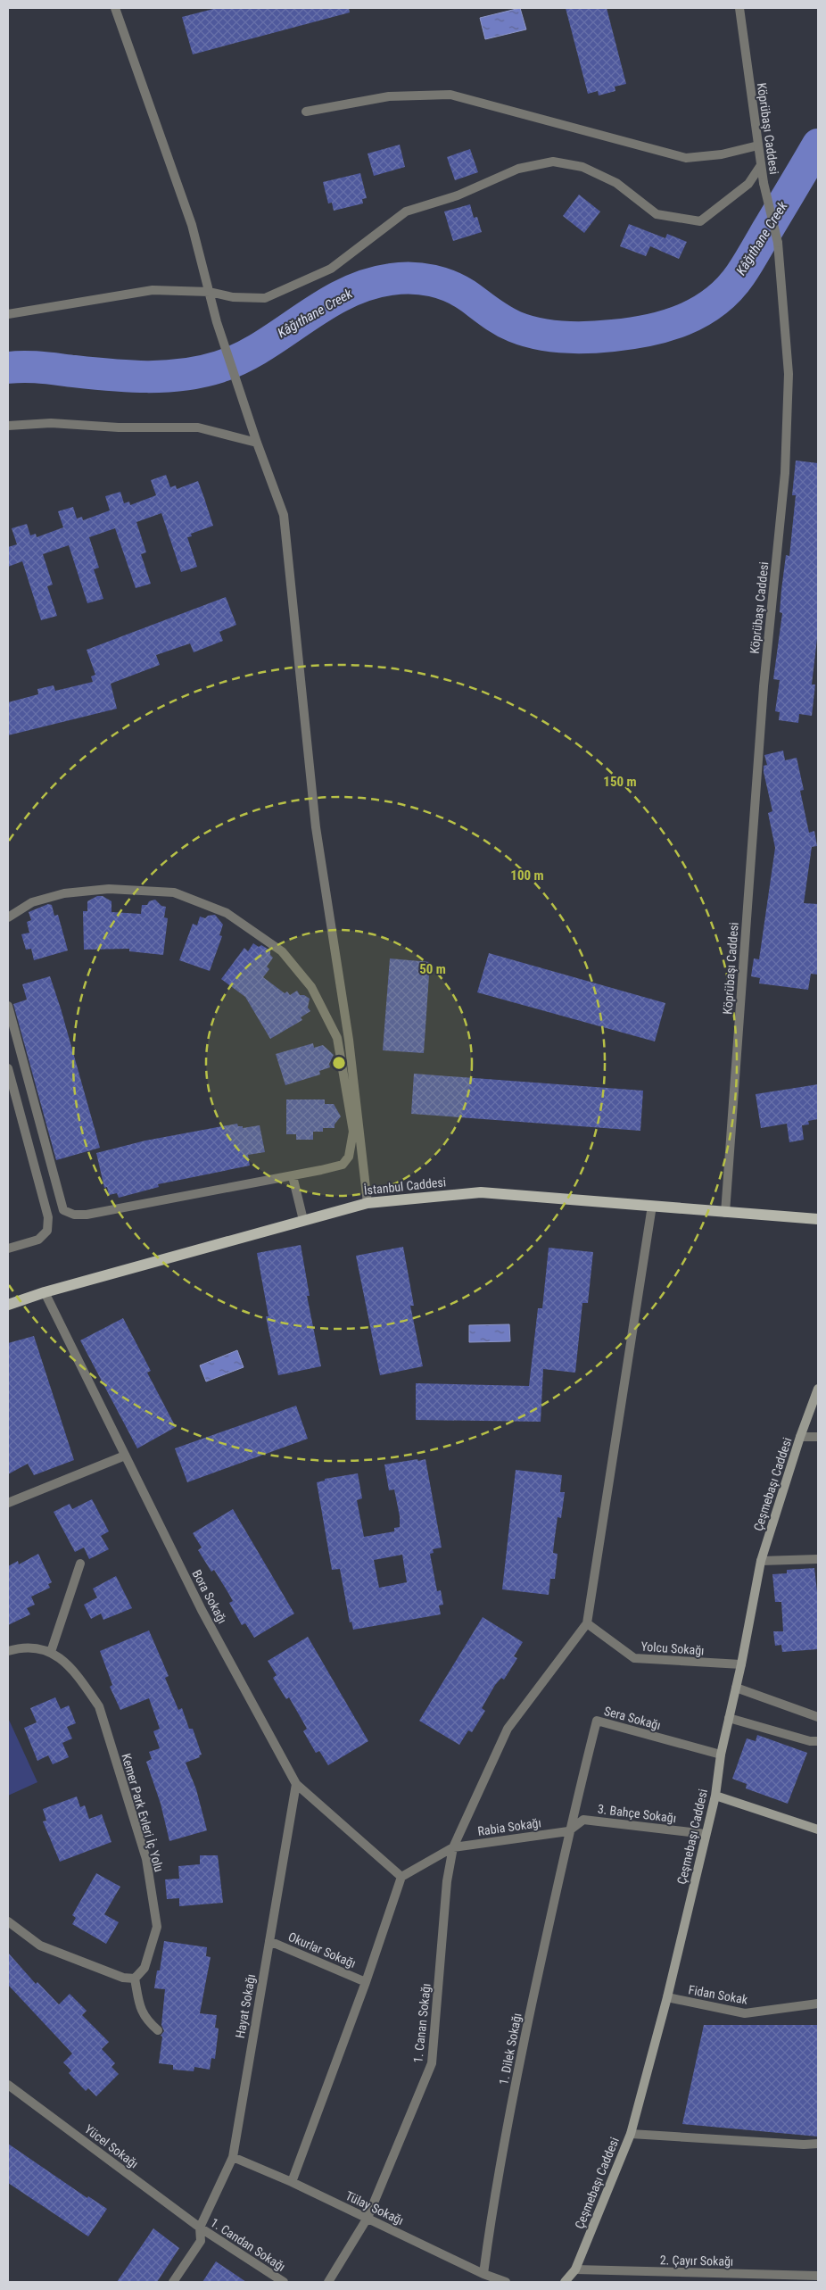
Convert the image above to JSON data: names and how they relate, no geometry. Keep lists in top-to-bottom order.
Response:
{
  "streets": {
    "main road": ["İstanbul Caddesi", "Çeşmebaşı Caddesi"],
    "street": [
      "Köprübaşı Caddesi",
      "Bora Sokağı",
      "Yolcu Sokağı",
      "Sera Sokağı",
      "Kemer Park Evleri İç Yolu",
      "3. Bahçe Sokağı",
      "Rabia Sokağı",
      "Okurlar Sokağı",
      "Fidan Sokak",
      "Hayat Sokağı",
      "1. Canan Sokağı",
      "1. Dilek Sokağı",
      "Yücel Sokağı",
      "Tülay Sokağı",
      "1. Candan Sokağı",
      "2. Çayır Sokağı"
    ]
  },
  "crossings": [
    ["Köprübaşı Caddesi", "İstanbul Caddesi"],
    ["İstanbul Caddesi", "Bora Sokağı"],
    ["Çeşmebaşı Caddesi", "Yolcu Sokağı"],
    ["Çeşmebaşı Caddesi", "Sera Sokağı"],
    ["Çeşmebaşı Caddesi", "3. Bahçe Sokağı"],
    ["Çeşmebaşı Caddesi", "Fidan Sokak"],
    ["Çeşmebaşı Caddesi", "2. Çayır Sokağı"],
    ["Bora Sokağı", "Hayat Sokağı"],
    ["Yolcu Sokağı", "1. Canan Sokağı"],
    ["Sera Sokağı", "3. Bahçe Sokağı"],
    ["Sera Sokağı", "Rabia Sokağı"],
    ["Sera Sokağı", "1. Dilek Sokağı"],
    ["3. Bahçe Sokağı", "Rabia Sokağı"],
    ["3. Bahçe Sokağı", "1. Dilek Sokağı"],
    ["Rabia Sokağı", "1. Canan Sokağı"],
    ["Rabia Sokağı", "1. Dilek Sokağı"],
    ["Okurlar Sokağı", "Hayat Sokağı"],
    ["Hayat Sokağı", "Yücel Sokağı"],
    ["Hayat Sokağı", "Tülay Sokağı"],
    ["Hayat Sokağı", "1. Candan Sokağı"],
    ["1. Canan Sokağı", "Tülay Sokağı"],
    ["1. Dilek Sokağı", "Tülay Sokağı"],
    ["Yücel Sokağı", "1. Candan Sokağı"]
  ],
  "water": ["Kâğıthane Creek"],
  "rings": ["150 m", "100 m", "50 m"]
}
